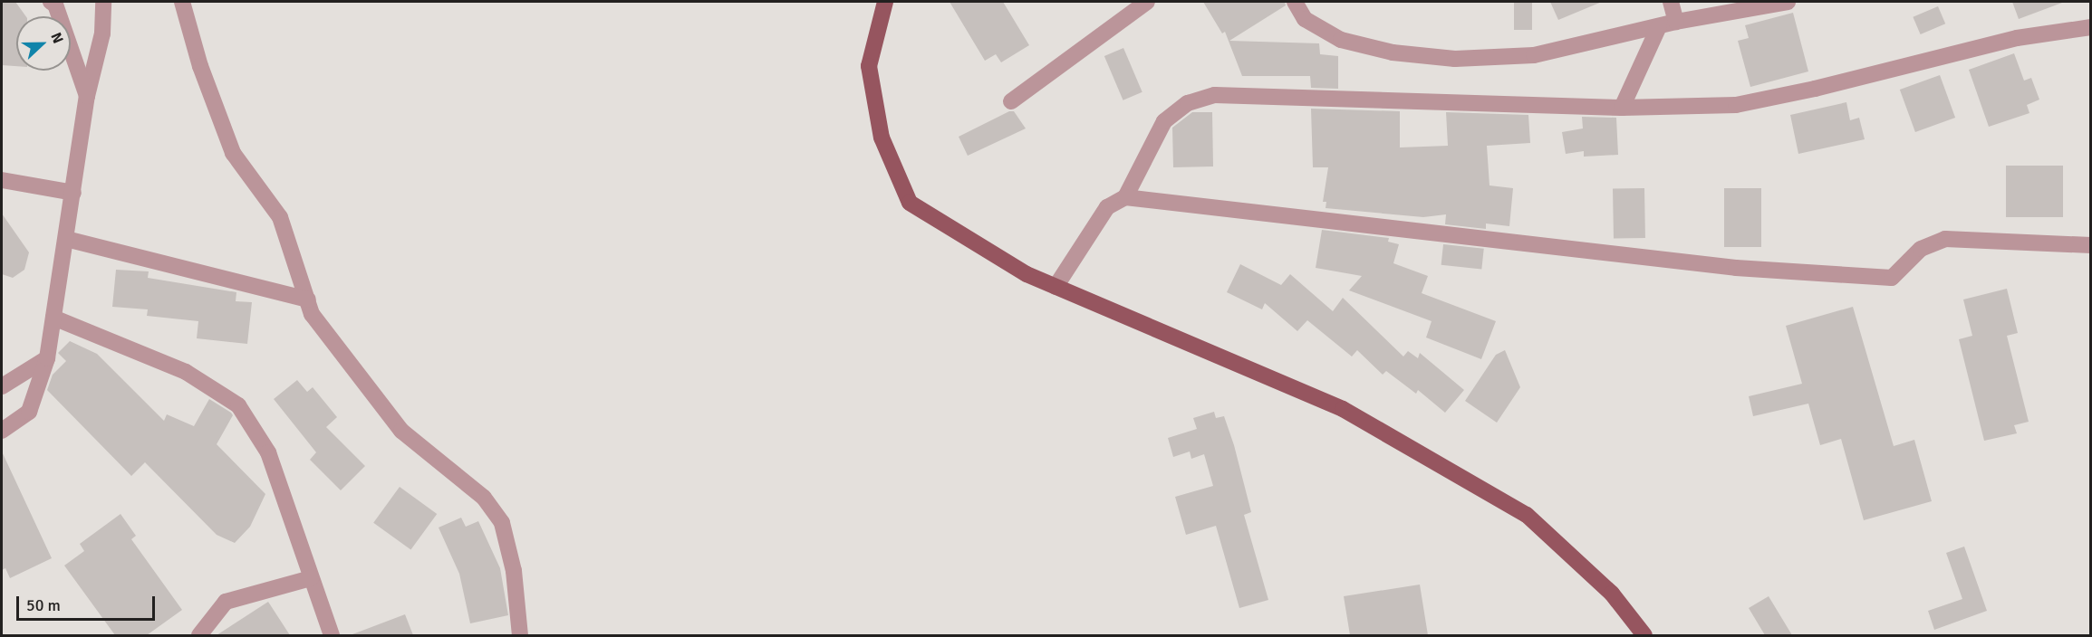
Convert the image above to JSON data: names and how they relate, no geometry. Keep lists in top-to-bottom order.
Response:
{
  "scale_bar": "50 m",
  "north": "right"
}
